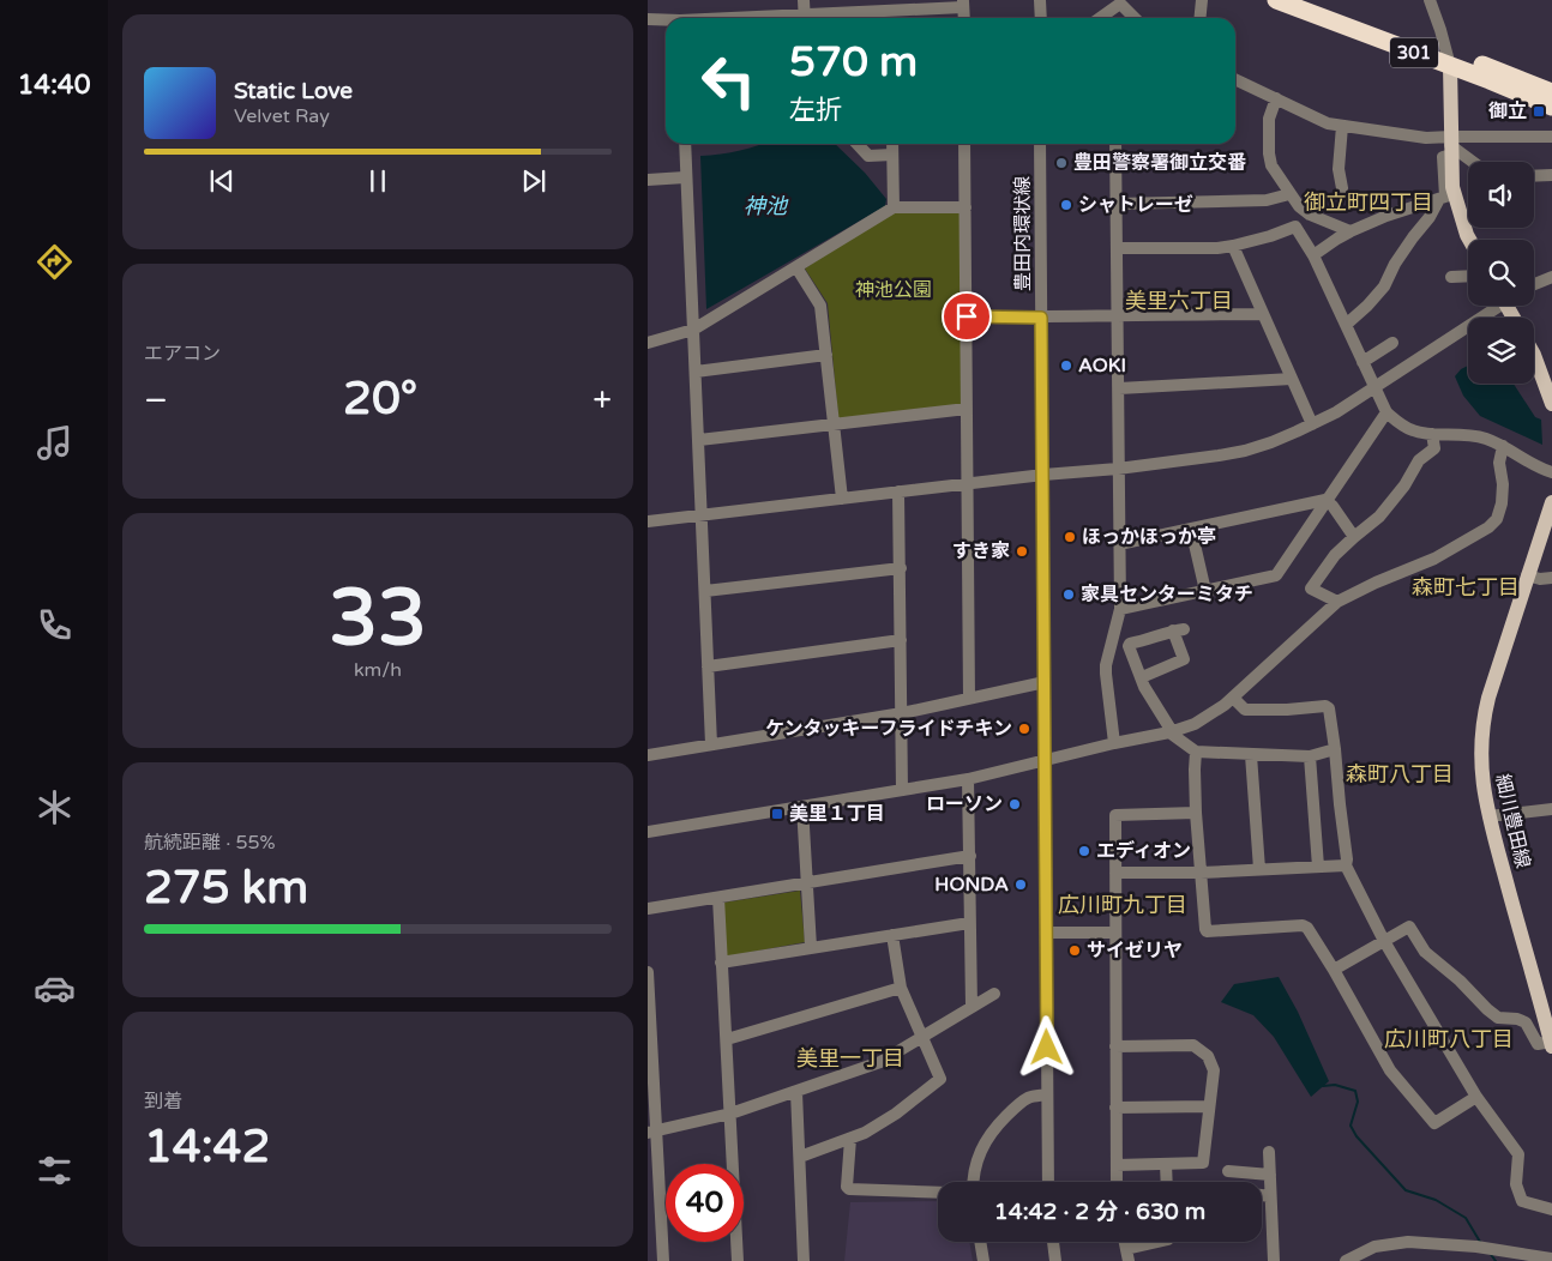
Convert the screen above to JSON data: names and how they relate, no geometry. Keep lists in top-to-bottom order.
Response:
{
  "streets": {
    "highway": ["301"],
    "main road": ["細川豊田線"],
    "street": ["豊田内環状線"]
  },
  "districts": [
    "御立町四丁目",
    "美里六丁目",
    "森町七丁目",
    "森町八丁目",
    "広川町九丁目",
    "広川町八丁目",
    "美里一丁目"
  ],
  "water": ["神池"],
  "parks": ["神池公園"],
  "places": {
    "transit": ["御立", "美里１丁目"],
    "other": [
      "豊田警察署御立交番",
      "シャトレーゼ",
      "AOKI",
      "ほっかほっか亭",
      "すき家",
      "家具センターミタチ",
      "ケンタッキーフライドチキン",
      "ローソン",
      "エディオン",
      "HONDA",
      "サイゼリヤ"
    ]
  },
  "page": {
    "tabs": "14:40",
    "turn": ["570 m", "左折"],
    "song": ["Static Love", "Velvet Ray"],
    "tile": [
      "エアコン",
      ["33", "km/h"],
      ["航続距離 · 55%", "275 km"],
      ["到着", "14:42"]
    ],
    "heat": ["−", "20°", "+"],
    "limit": "40",
    "trip": "14:42 · 2 分 · 630 m"
  }
}
